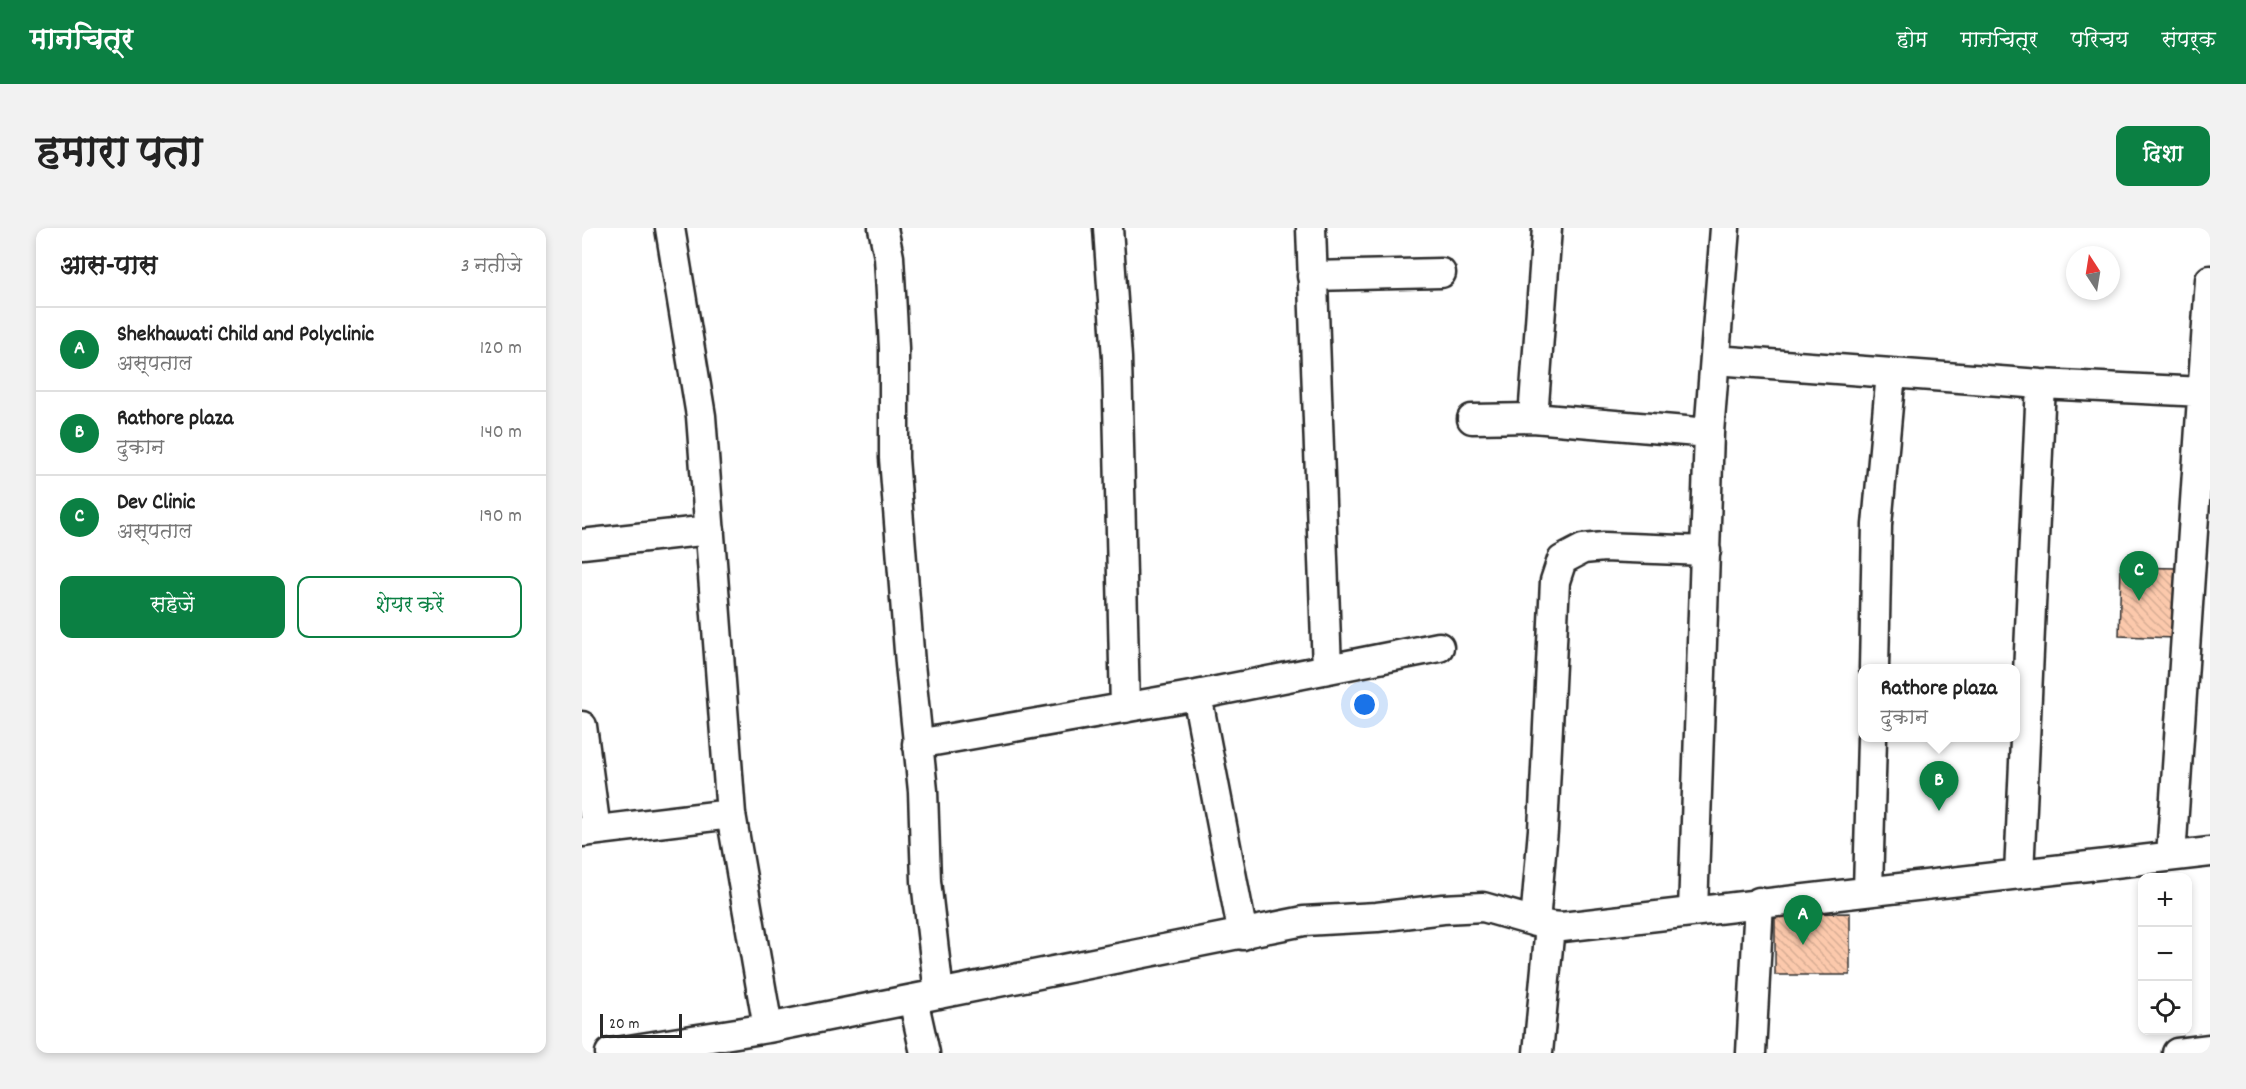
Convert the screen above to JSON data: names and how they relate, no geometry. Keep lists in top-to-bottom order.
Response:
{
  "scale_bar": "20 m",
  "north": "top",
  "page": {
    "header": "मानचित्र",
    "nav": [
      "होम",
      "मानचित्र",
      "परिचय",
      "संपर्क"
    ],
    "title": "हमारा पता",
    "buttons": [
      "दिशा",
      ["सहेजें", "शेयर करें"]
    ],
    "heading": ["आस-पास", "3 नतीजे"],
    "list": [
      {
        "mark": "A",
        "name": "Shekhawati Child and Polyclinic",
        "note": "अस्पताल",
        "value": "120 m"
      },
      {
        "mark": "B",
        "name": "Rathore plaza",
        "note": "दुकान",
        "value": "140 m"
      },
      {
        "mark": "C",
        "name": "Dev Clinic",
        "note": "अस्पताल",
        "value": "190 m"
      }
    ],
    "pins": ["C", "B", "A"],
    "popup": ["Rathore plaza", "दुकान"],
    "map_buttons": ["+", "−"],
    "scale": "20 m"
  }
}
